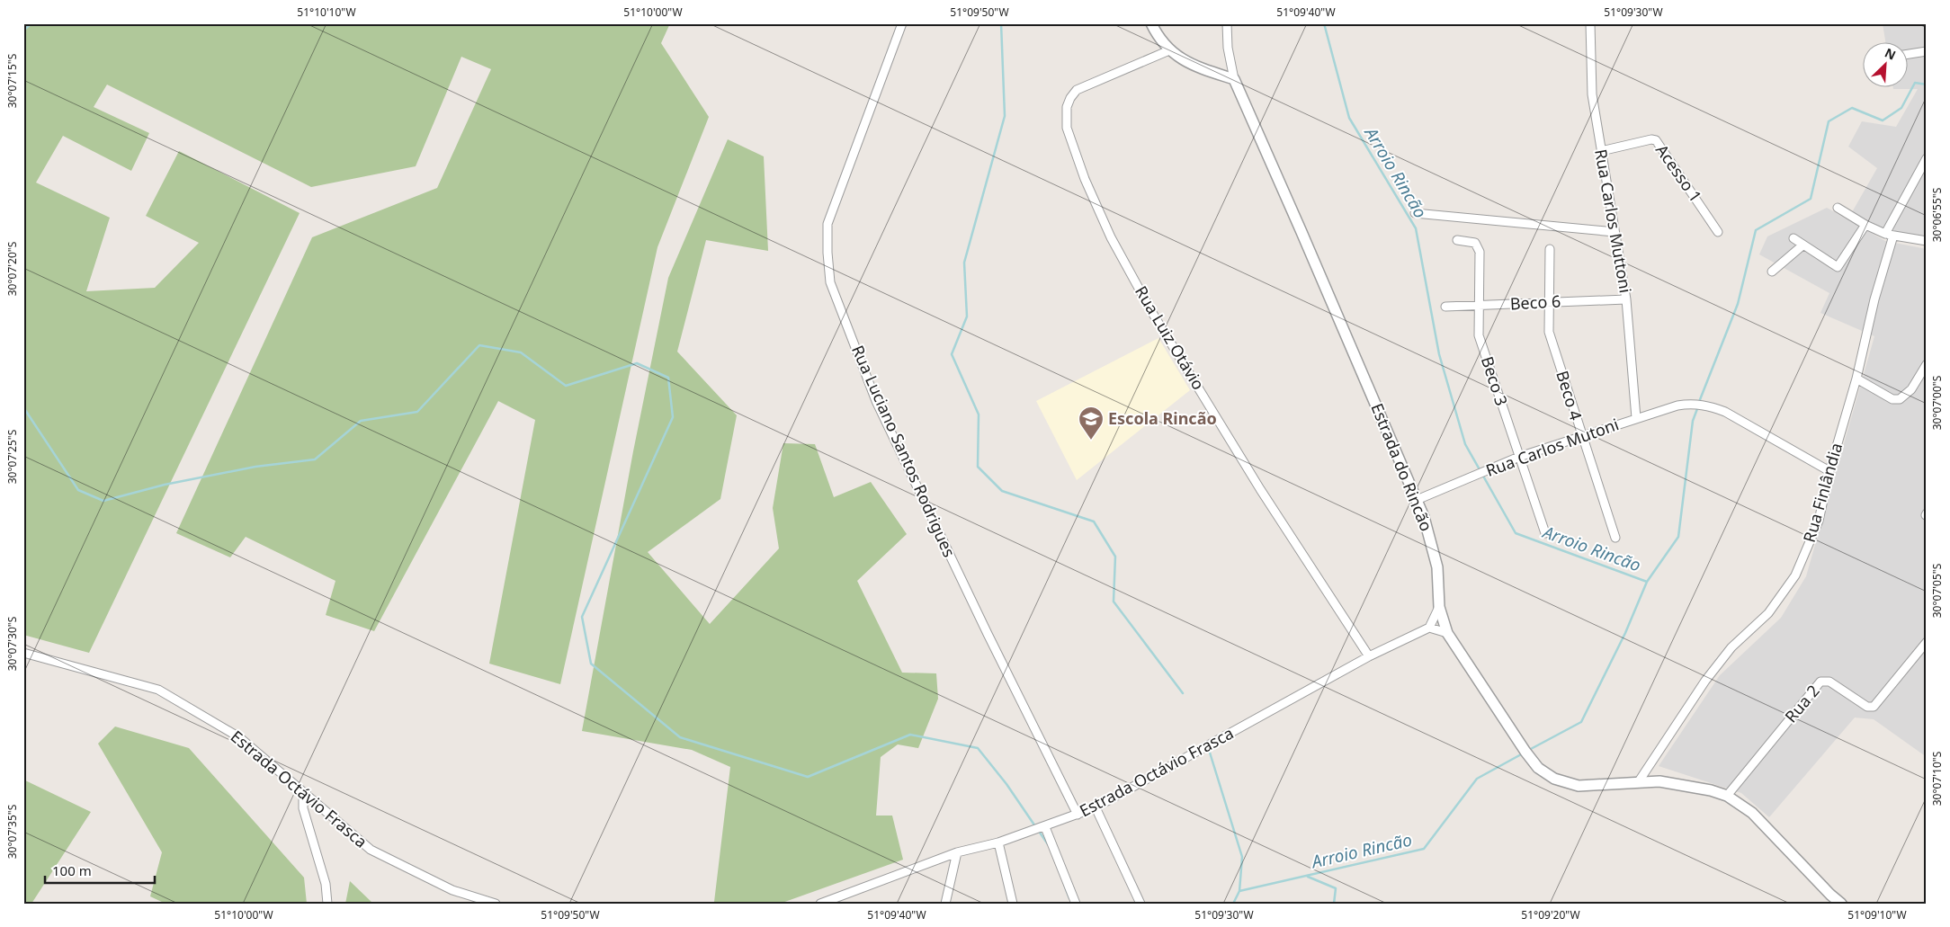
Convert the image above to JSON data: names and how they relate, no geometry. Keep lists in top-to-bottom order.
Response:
{
  "streets": {
    "street": [
      "Acesso 1",
      "Rua Carlos Muttoni",
      "Beco 6",
      "Rua Luiz Otávio",
      "Beco 3",
      "Beco 4",
      "Rua Carlos Mutoni",
      "Rua Luciano Santos Rodrigues",
      "Estrada do Rincão",
      "Rua Finlândia",
      "Rua 2",
      "Estrada Octávio Frasca"
    ]
  },
  "crossings": [
    ["Acesso 1", "Rua Carlos Muttoni"],
    ["Rua Carlos Muttoni", "Beco 6"],
    ["Rua Carlos Muttoni", "Rua Carlos Mutoni"],
    ["Beco 6", "Beco 3"],
    ["Beco 6", "Beco 4"],
    ["Rua Luiz Otávio", "Estrada Octávio Frasca"],
    ["Beco 3", "Rua Carlos Mutoni"],
    ["Beco 4", "Rua Carlos Mutoni"],
    ["Rua Carlos Mutoni", "Estrada do Rincão"],
    ["Rua Carlos Mutoni", "Rua Finlândia"],
    ["Rua Luciano Santos Rodrigues", "Estrada Octávio Frasca"],
    ["Estrada do Rincão", "Rua Finlândia"],
    ["Estrada do Rincão", "Rua 2"]
  ],
  "water": ["Arroio Rincão"],
  "places": {
    "school or university": ["Escola Rincão"]
  },
  "scale_bar": "100 m",
  "north": "top right",
  "coordinates": [
    "51°10'10\"W",
    "51°10'00\"W",
    "51°09'50\"W",
    "51°09'40\"W",
    "51°09'30\"W",
    "30°07'15\"S",
    "30°06'55\"S",
    "30°07'20\"S",
    "30°07'00\"S",
    "30°07'25\"S",
    "30°07'05\"S",
    "30°07'30\"S",
    "30°07'10\"S",
    "30°07'35\"S",
    "51°09'20\"W",
    "51°09'10\"W"
  ]
}
